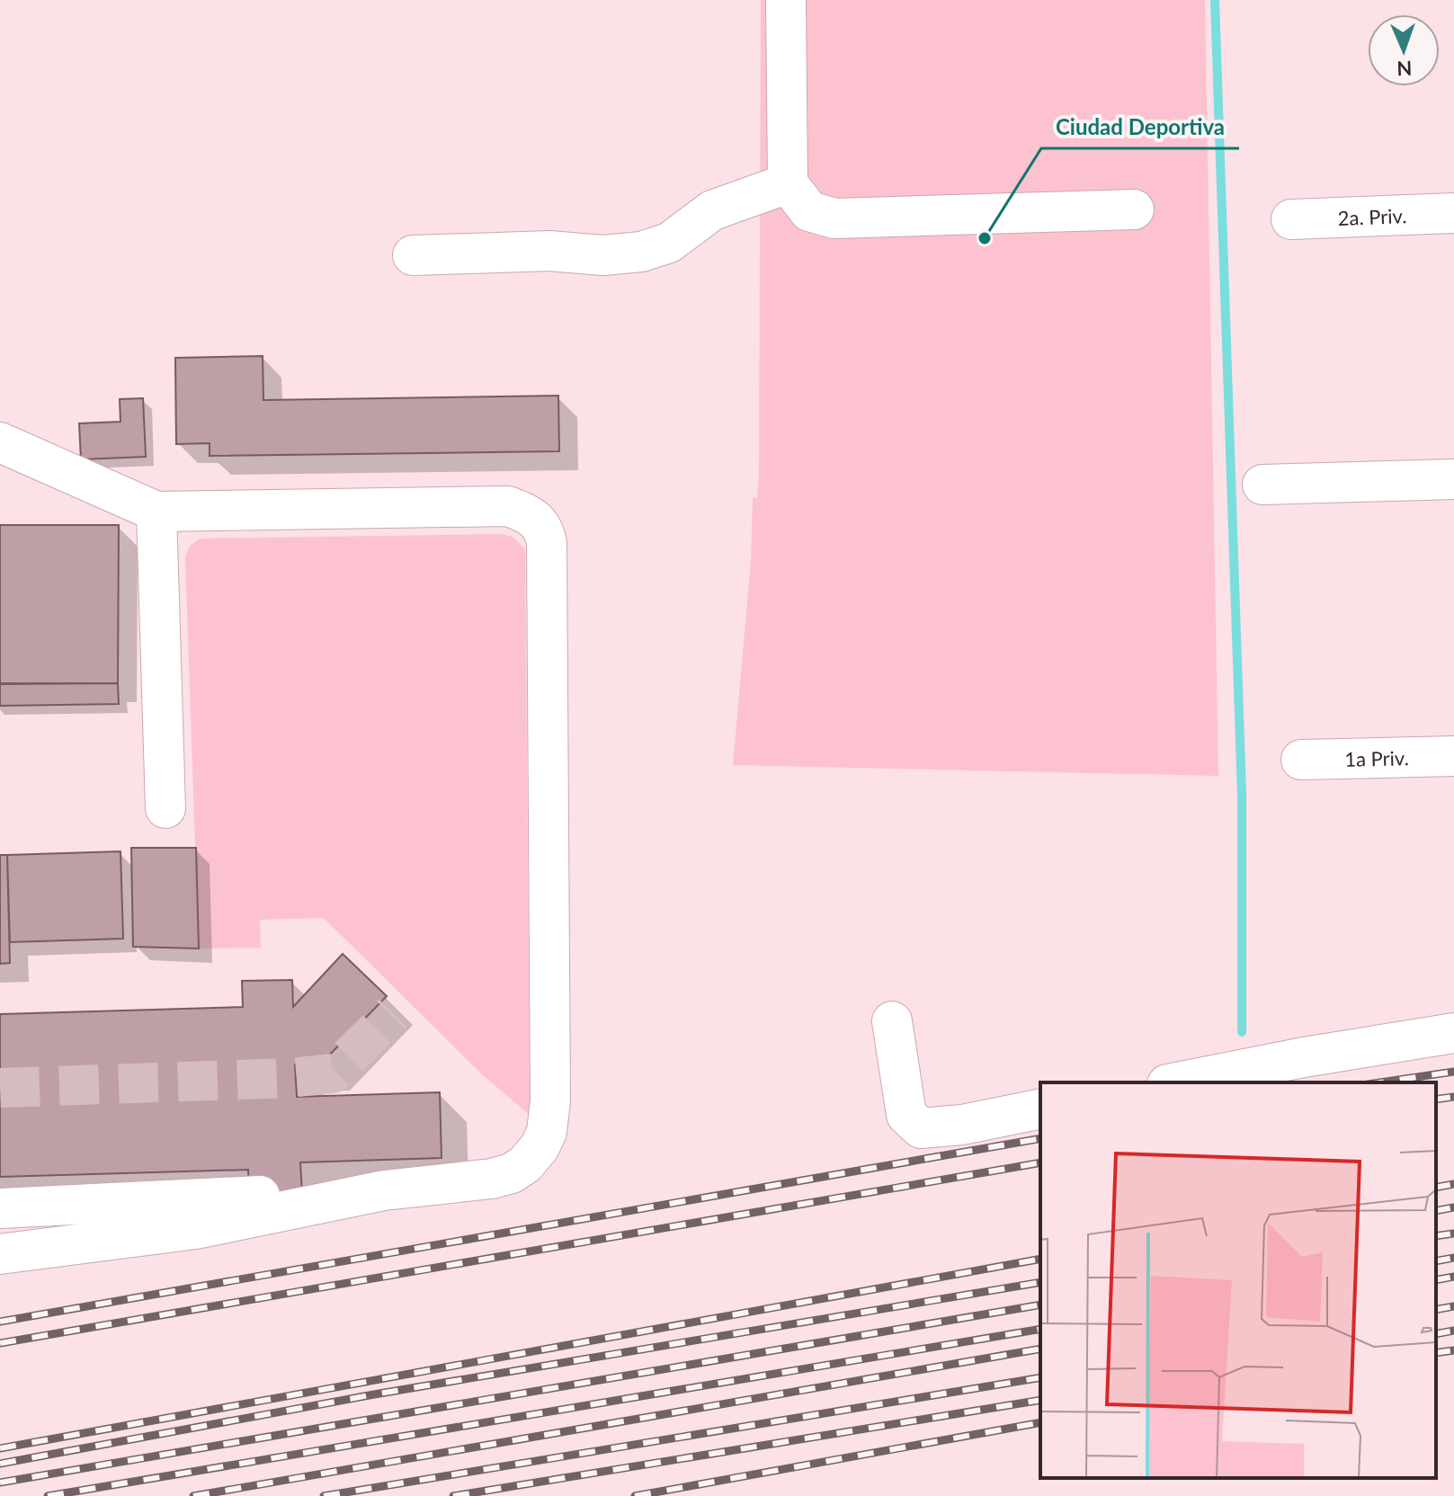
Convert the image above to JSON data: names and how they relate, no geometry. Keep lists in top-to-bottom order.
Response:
{
  "streets": {
    "street": ["2a. Priv.", "1a Priv."]
  },
  "places": ["Ciudad Deportiva"],
  "north": "bottom"
}
